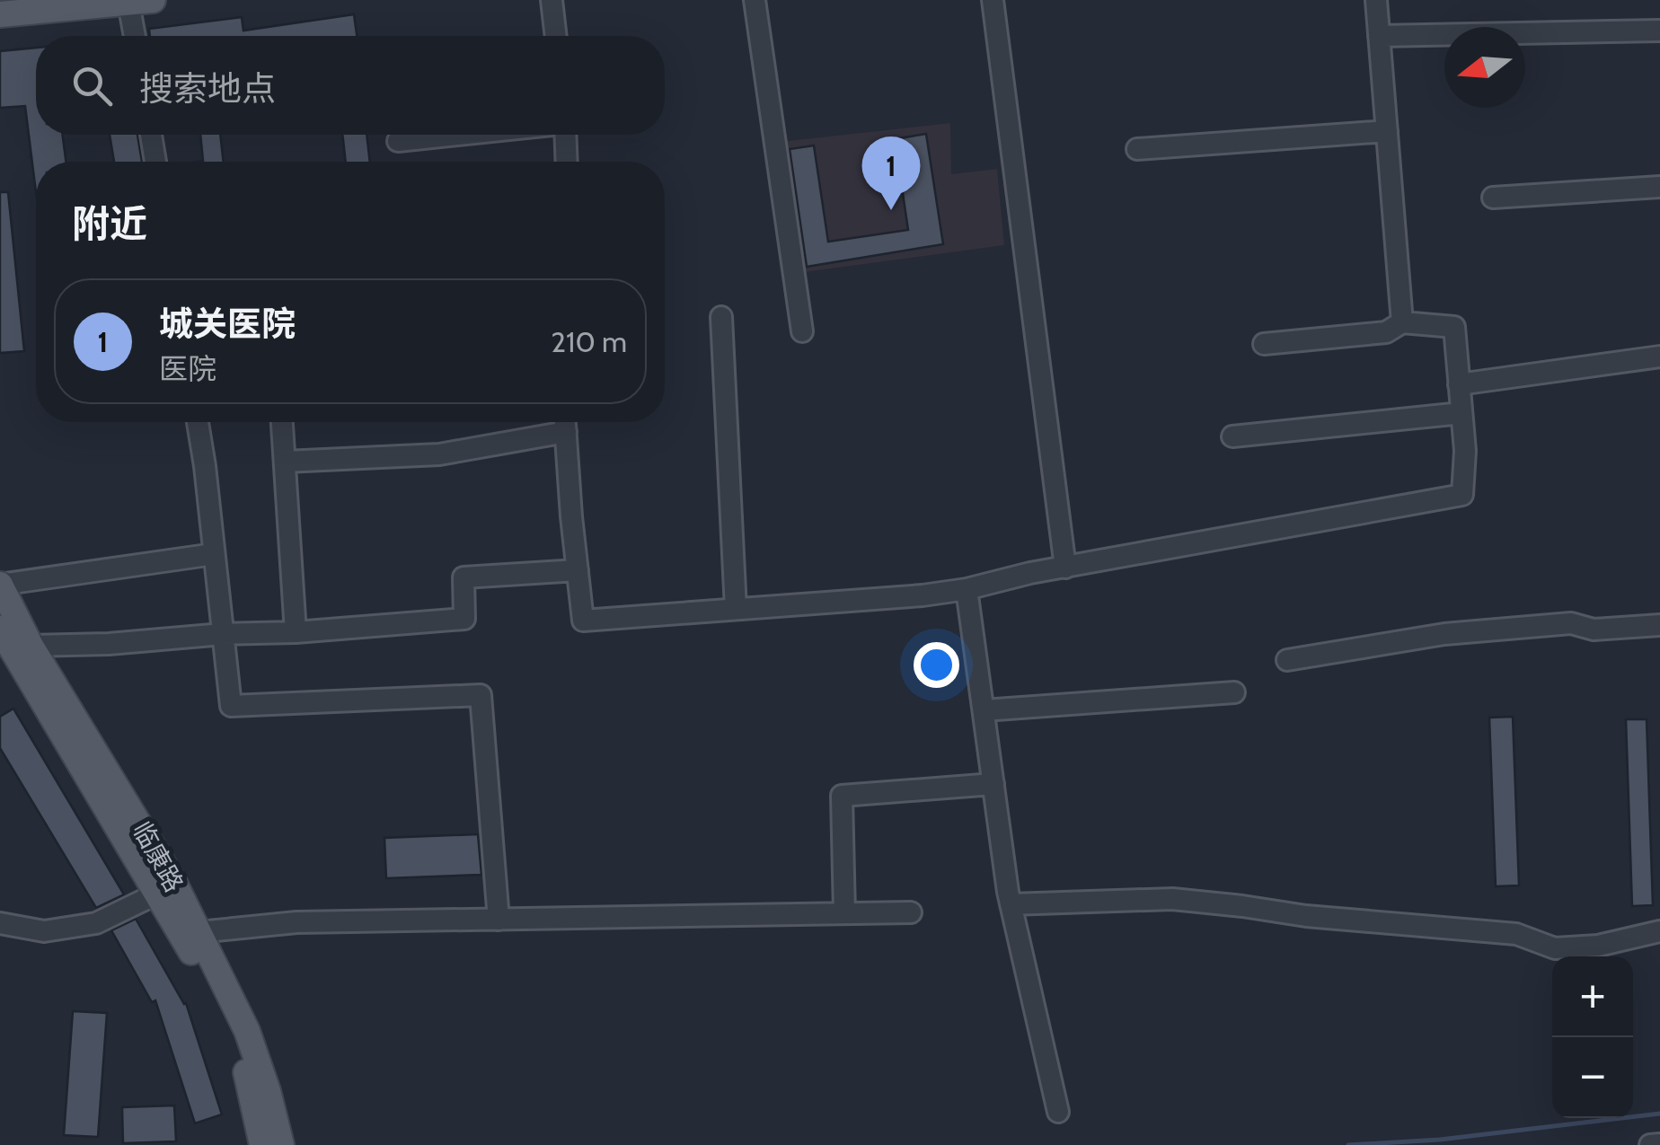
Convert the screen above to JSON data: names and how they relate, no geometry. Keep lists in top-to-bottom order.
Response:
{
  "streets": {
    "main road": ["临康路"]
  },
  "north": "left",
  "page": {
    "search": "搜索地点",
    "pins": "1",
    "heading": "附近",
    "list": [
      {
        "mark": "1",
        "name": "城关医院",
        "note": "医院",
        "value": "210 m"
      }
    ],
    "map_buttons": ["+", "−"]
  }
}
